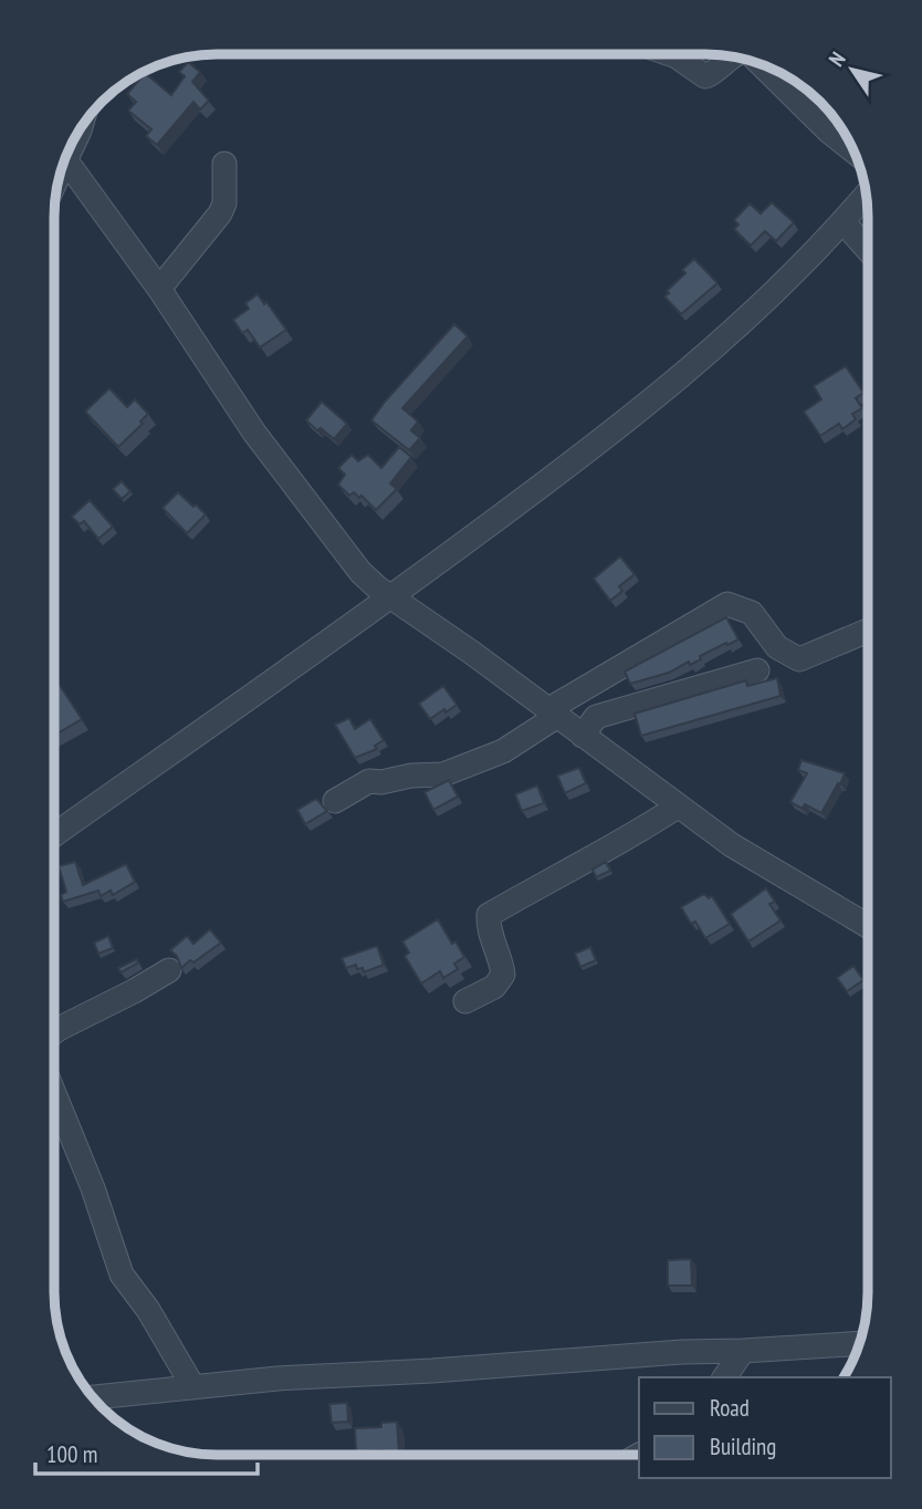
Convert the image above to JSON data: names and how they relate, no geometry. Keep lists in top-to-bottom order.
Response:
{
  "legend": ["Road", "Building"],
  "scale_bar": "100 m",
  "north": "top left"
}
